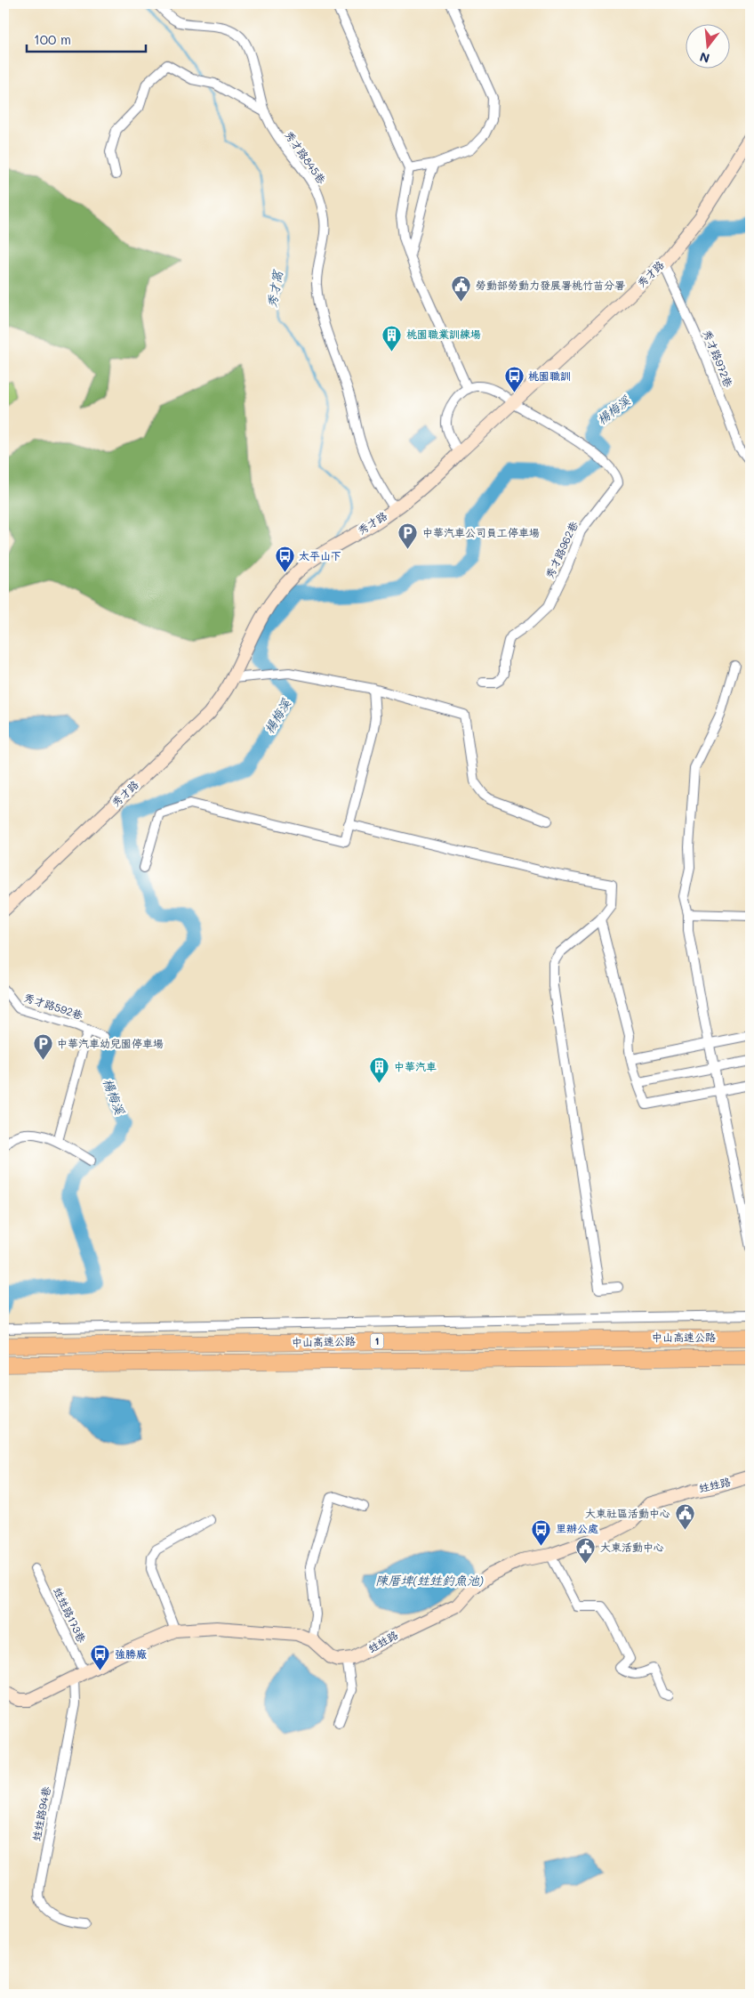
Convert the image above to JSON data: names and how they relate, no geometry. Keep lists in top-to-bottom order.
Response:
{
  "streets": {
    "highway": ["中山高速公路", "1"],
    "main road": ["秀才路", "甡甡路"],
    "street": [
      "秀才路845巷",
      "秀才路972巷",
      "秀才路962巷",
      "秀才路592巷",
      "甡甡路173巷",
      "甡甡路94巷"
    ]
  },
  "crossings": [
    ["秀才路845巷", "秀才路"],
    ["秀才路", "秀才路972巷"],
    ["秀才路", "秀才路962巷"],
    ["甡甡路173巷", "甡甡路94巷"]
  ],
  "water": ["秀才窩", "楊梅溪", "陳厝埤(甡甡釣魚池)"],
  "places": {
    "public building": ["勞動部勞動力發展署桃竹苗分署", "大東社區活動中心", "大東活動中心"],
    "building": ["桃園職業訓練場", "中華汽車"],
    "bus stop": [
      "桃園職訓",
      "太平山下",
      "里辦公處",
      "強勝廠"
    ],
    "parking": ["中華汽車公司員工停車場", "中華汽車幼兒園停車場"]
  },
  "scale_bar": "100 m",
  "north": "bottom"
}
